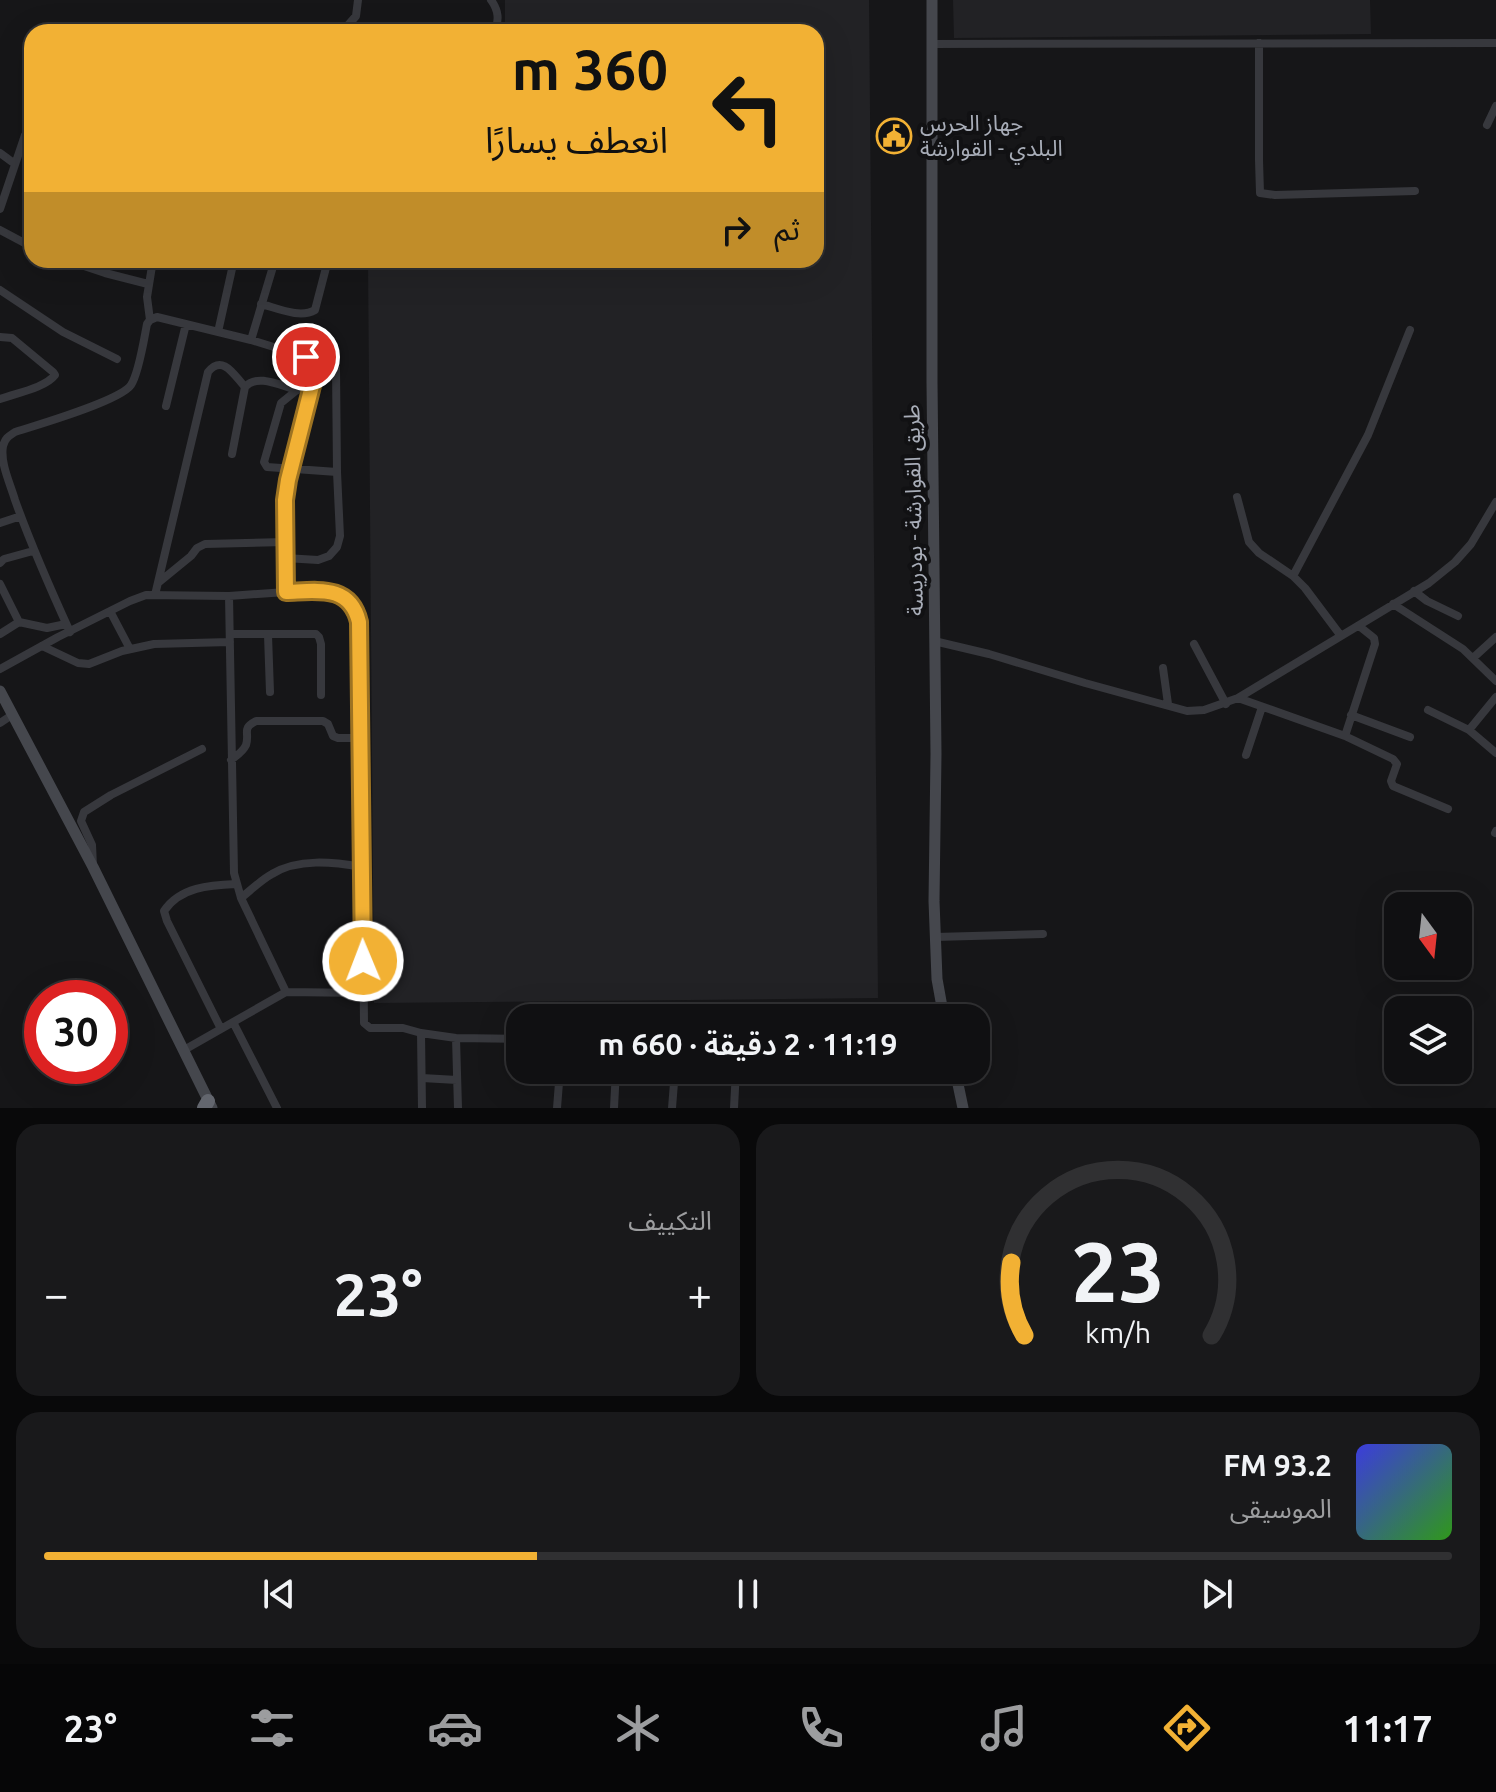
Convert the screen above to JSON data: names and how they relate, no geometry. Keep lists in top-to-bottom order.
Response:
{
  "streets": {
    "main road": ["طريق القوارشة - بودريسة"]
  },
  "places": {
    "public building": ["جهاز الحرس البلدي - القوارشة"]
  },
  "north": "bottom",
  "page": {
    "turn": ["360 m", "انعطف يسارًا"],
    "then": "ثم",
    "limit": "30",
    "trip": "11:19 · 2 دقيقة · 660 m",
    "tile": "التكييف",
    "heat": ["−", "23°", "+"],
    "song": ["93.2 FM", "الموسيقى"],
    "tabs": ["11:17", "23°"],
    "gauge": ["23", "km/h"]
  }
}
